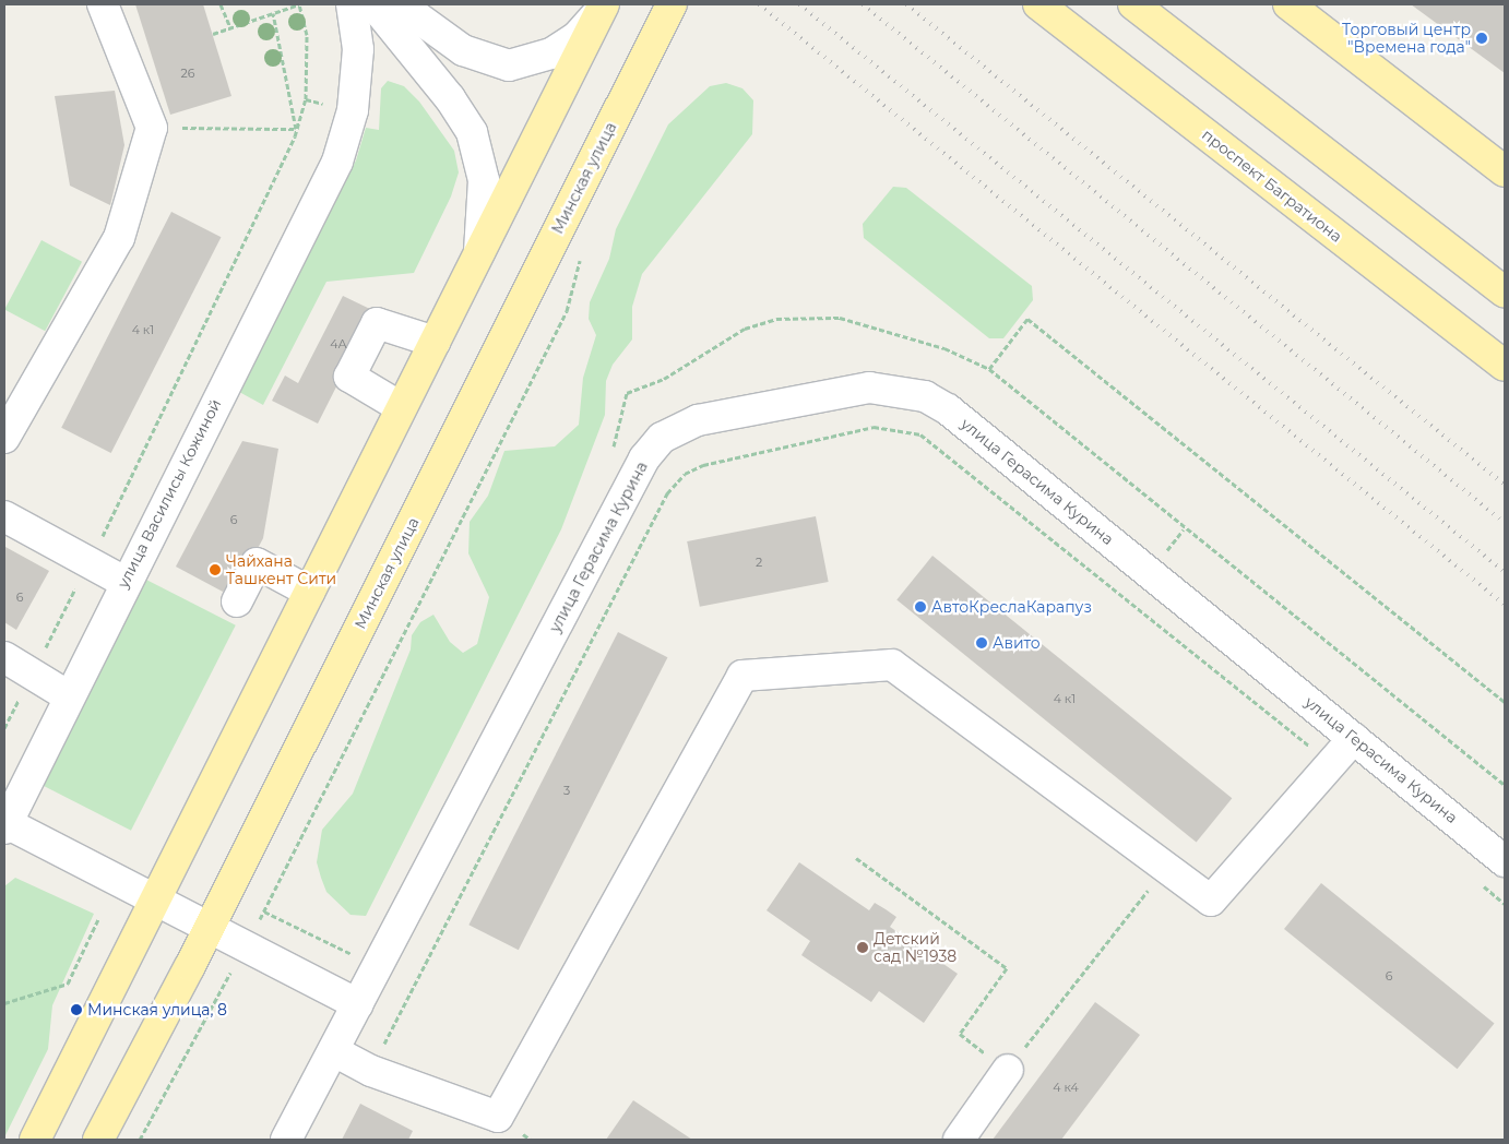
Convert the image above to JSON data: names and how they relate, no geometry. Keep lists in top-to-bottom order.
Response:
{
  "streets": {
    "main road": ["Минская улица", "проспект Багратиона"],
    "street": ["улица Герасима Курина", "улица Василисы Кожиной"]
  },
  "crossings": [
    ["Минская улица", "улица Василисы Кожиной"]
  ],
  "places": [
    "Торговый центр \"Времена года\"",
    "Чайхана Ташкент Сити",
    "АвтоКреслаКарапуз",
    "Авито",
    "Детский сад №1938",
    "Минская улица, 8"
  ],
  "house_numbers": [
    "26",
    "4 к1",
    "4А",
    "6",
    "2",
    "6",
    "4 к1",
    "3",
    "6",
    "4 к4"
  ]
}
